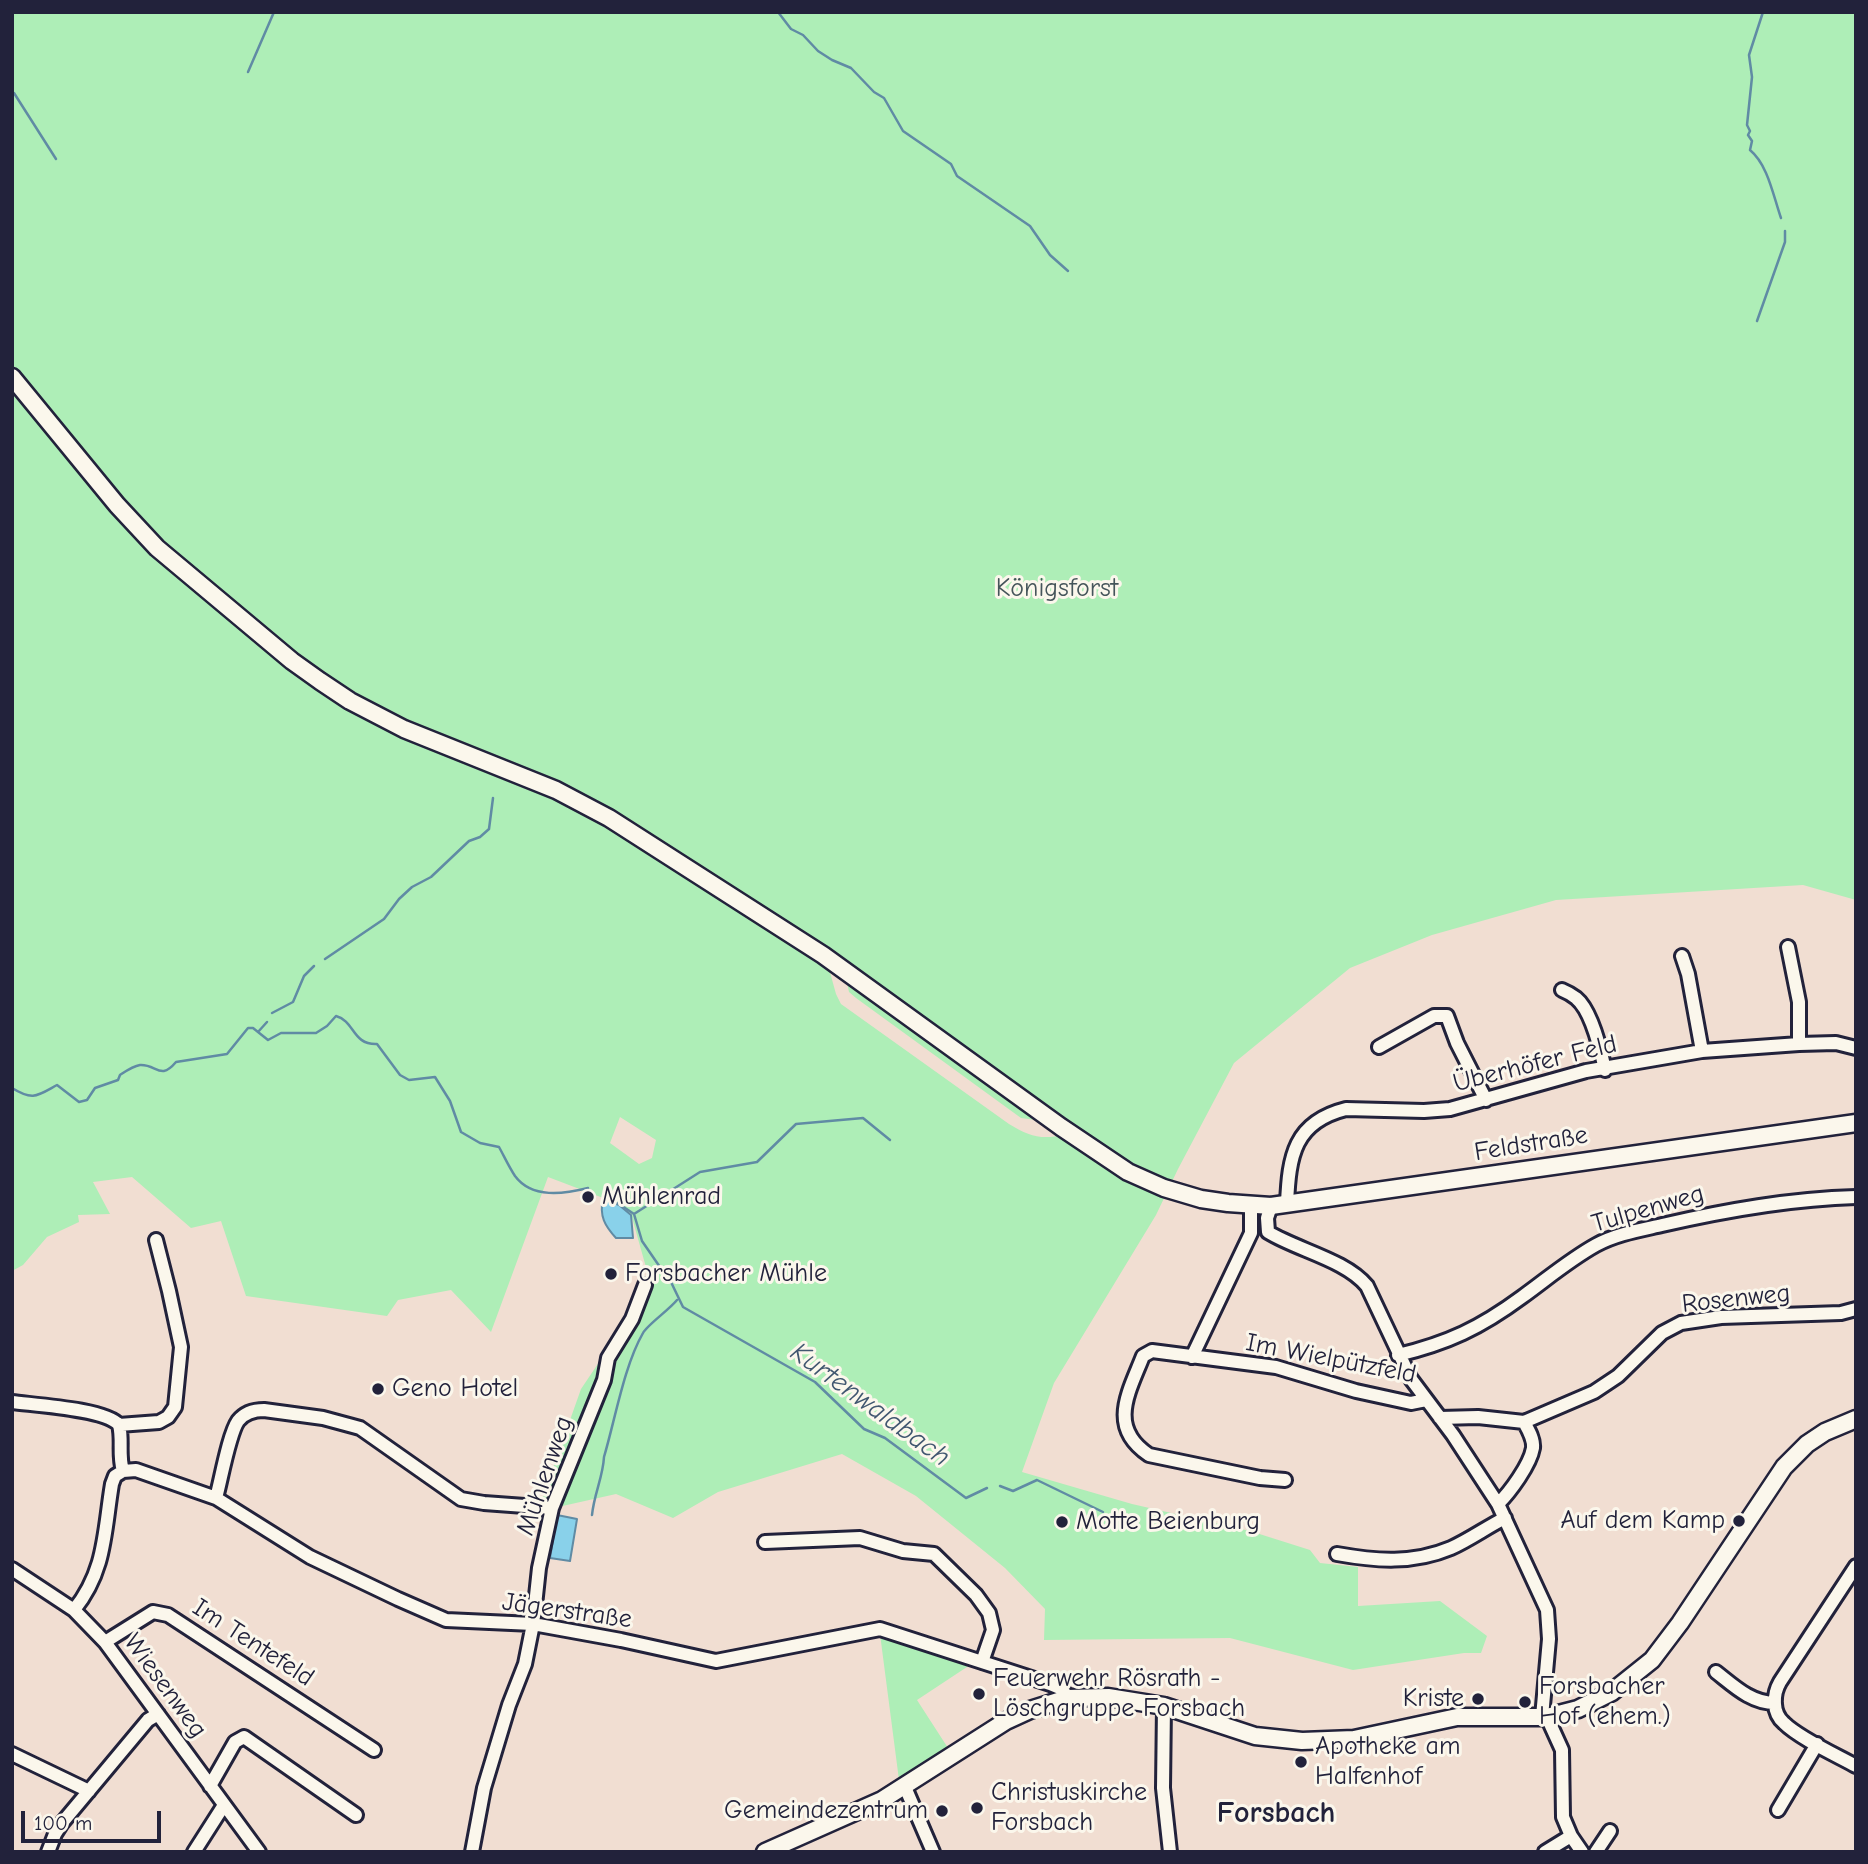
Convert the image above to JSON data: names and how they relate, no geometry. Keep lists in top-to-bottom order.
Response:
{
  "streets": {
    "main road": ["Feldstraße"],
    "street": [
      "Überhöfer Feld",
      "Tulpenweg",
      "Rosenweg",
      "Im Wielpützfeld",
      "Mühlenweg",
      "Jägerstraße",
      "Im Tentefeld",
      "Wiesenweg"
    ]
  },
  "crossings": [
    ["Überhöfer Feld", "Feldstraße"],
    ["Mühlenweg", "Jägerstraße"],
    ["Im Tentefeld", "Wiesenweg"]
  ],
  "districts": ["Forsbach"],
  "water": ["Kurtenwaldbach"],
  "parks": ["Königsforst"],
  "places": [
    "Mühlenrad",
    "Forsbacher Mühle",
    "Geno Hotel",
    "Auf dem Kamp",
    "Motte Beienburg",
    "Feuerwehr Rösrath - Löschgruppe Forsbach",
    "Kriste",
    "Forsbacher Hof (ehem.)",
    "Apotheke am Halfenhof",
    "Christuskirche Forsbach",
    "Gemeindezentrum"
  ],
  "scale_bar": "100 m"
}
